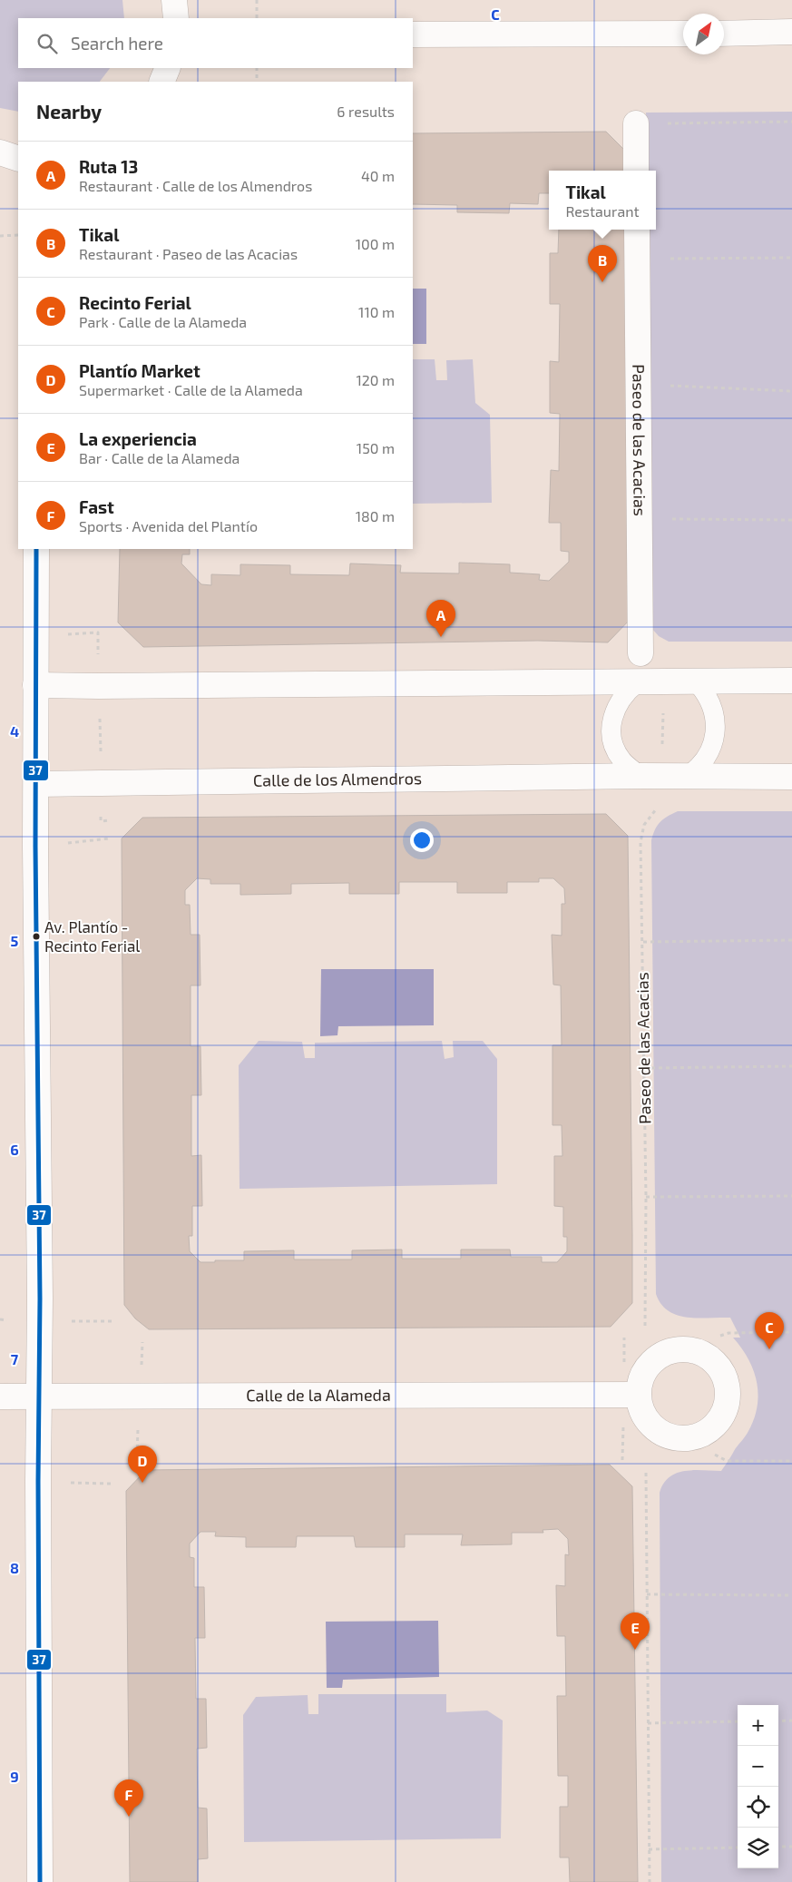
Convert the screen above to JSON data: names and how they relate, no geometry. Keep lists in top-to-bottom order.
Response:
{
  "streets": {
    "street": ["Paseo de las Acacias", "Calle de los Almendros", "Calle de la Alameda"]
  },
  "crossings": [
    ["Paseo de las Acacias", "Calle de los Almendros"]
  ],
  "places": ["Av. Plantío - Recinto Ferial"],
  "lines": ["transit line 37"],
  "north": "top right",
  "page": {
    "search": "Search here",
    "heading": ["Nearby", "6 results"],
    "list": [
      {
        "mark": "A",
        "name": "Ruta 13",
        "note": "Restaurant · Calle de los Almendros",
        "value": "40 m"
      },
      {
        "mark": "B",
        "name": "Tikal",
        "note": "Restaurant · Paseo de las Acacias",
        "value": "100 m"
      },
      {
        "mark": "C",
        "name": "Recinto Ferial",
        "note": "Park · Calle de la Alameda",
        "value": "110 m"
      },
      {
        "mark": "D",
        "name": "Plantío Market",
        "note": "Supermarket · Calle de la Alameda",
        "value": "120 m"
      },
      {
        "mark": "E",
        "name": "La experiencia",
        "note": "Bar · Calle de la Alameda",
        "value": "150 m"
      },
      {
        "mark": "F",
        "name": "Fast",
        "note": "Sports · Avenida del Plantío",
        "value": "180 m"
      }
    ],
    "popup": ["Tikal", "Restaurant"],
    "pins": [
      "B",
      "A",
      "C",
      "D",
      "E",
      "F"
    ],
    "map_buttons": ["+", "−"]
  },
  "grid": {
    "columns": ["C"],
    "rows": [
      "4",
      "5",
      "6",
      "7",
      "8",
      "9"
    ]
  }
}
